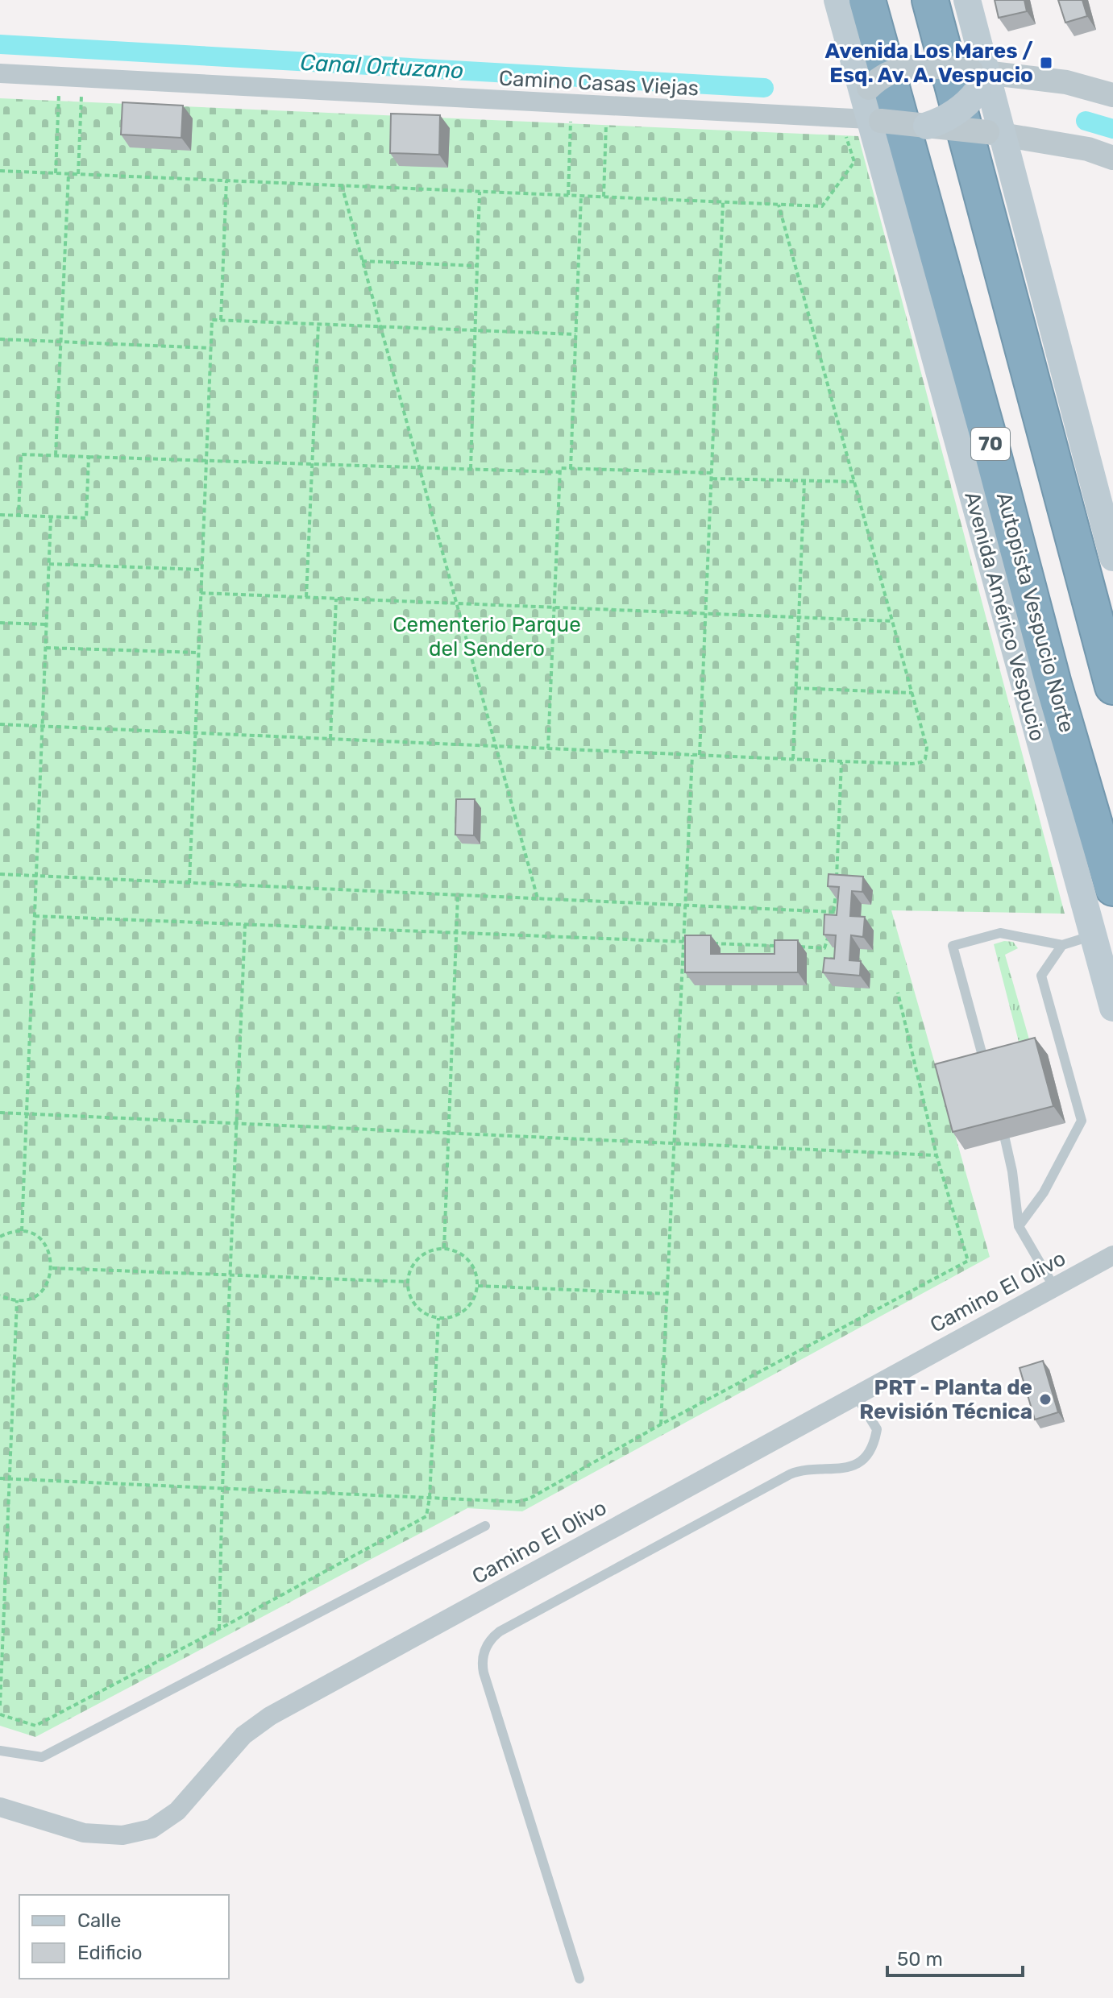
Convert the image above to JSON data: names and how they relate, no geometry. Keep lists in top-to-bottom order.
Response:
{
  "streets": {
    "highway": ["70", "Autopista Vespucio Norte"],
    "main road": ["Avenida Américo Vespucio"],
    "street": ["Camino Casas Viejas", "Camino El Olivo"]
  },
  "crossings": [
    ["Camino Casas Viejas", "Avenida Américo Vespucio"]
  ],
  "water": ["Canal Ortuzano"],
  "parks": ["Cementerio Parque del Sendero"],
  "places": {
    "transit": ["Avenida Los Mares / Esq. Av. A. Vespucio"],
    "other": ["PRT - Planta de Revisión Técnica"]
  },
  "legend": ["Calle", "Edificio"],
  "scale_bar": "50 m"
}
